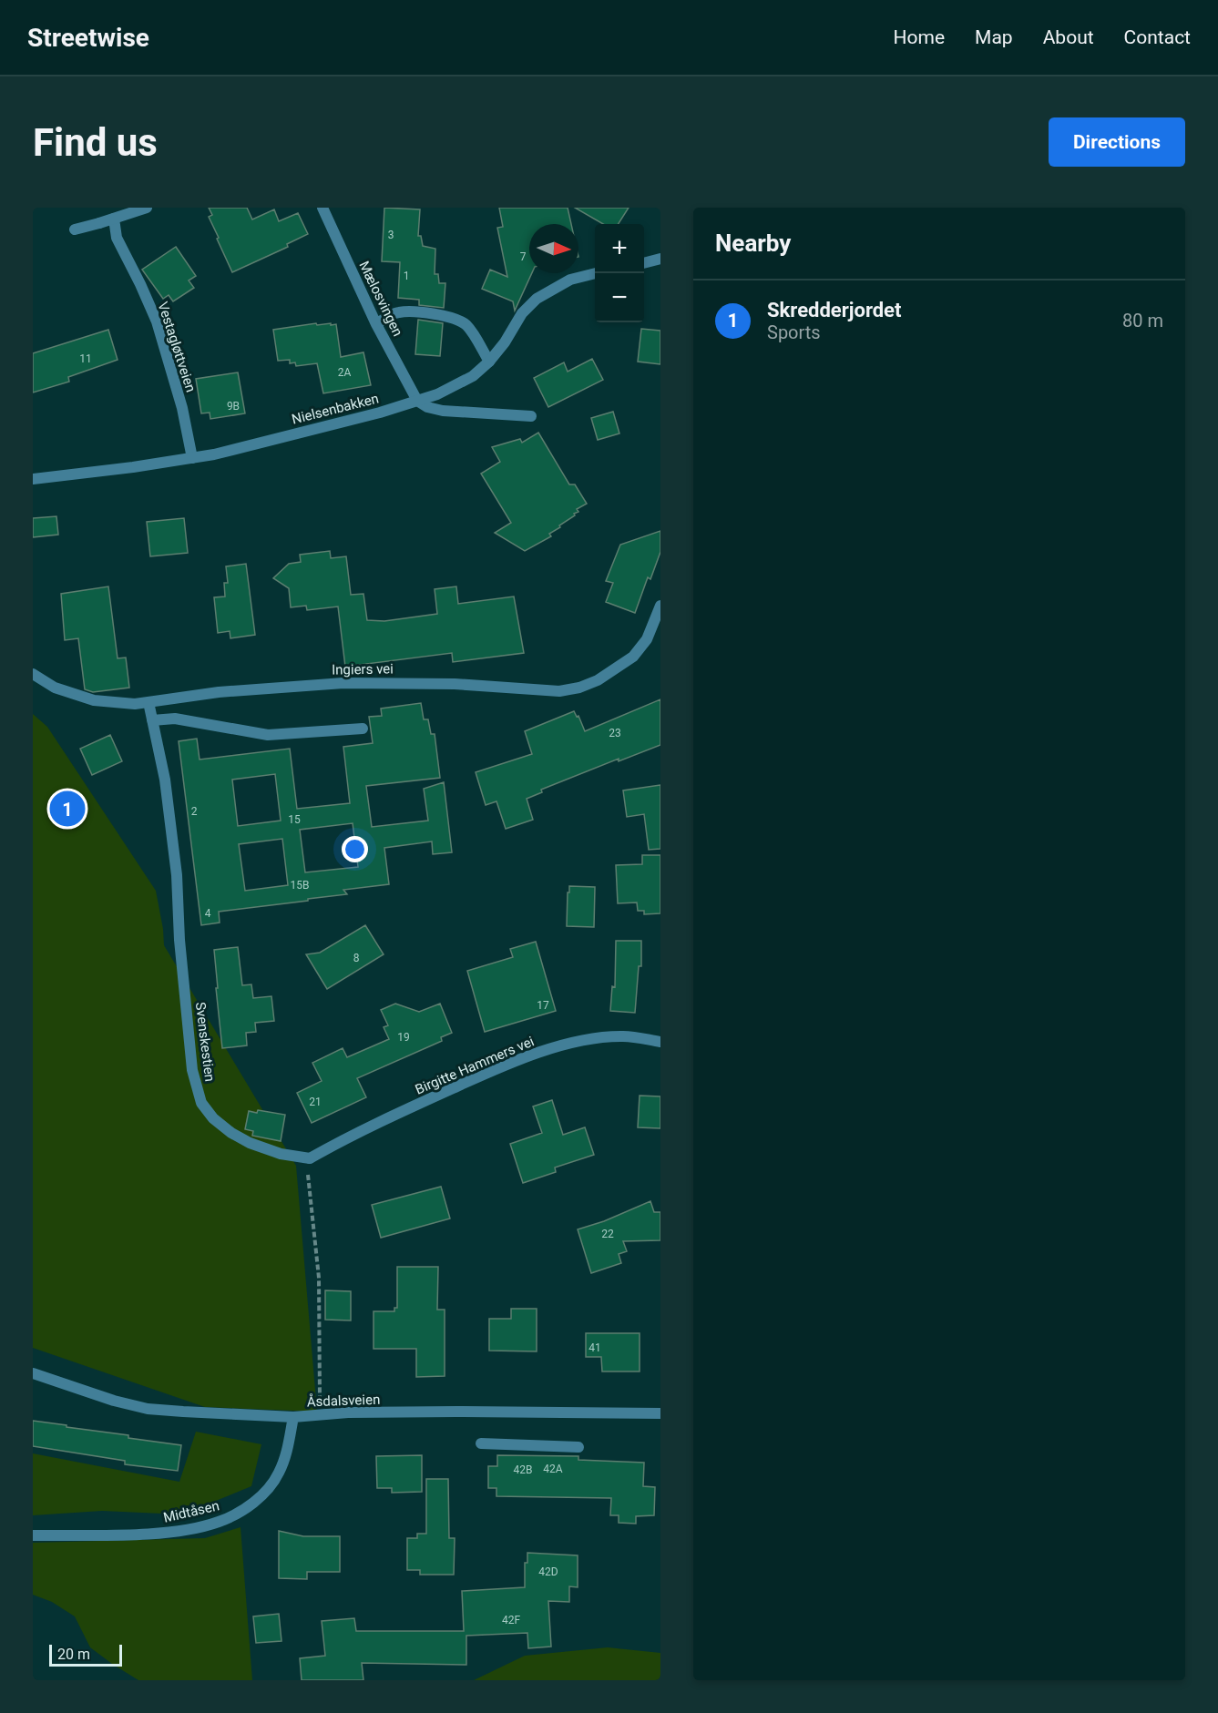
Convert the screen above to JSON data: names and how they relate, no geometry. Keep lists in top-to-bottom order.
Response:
{
  "streets": {
    "street": [
      "Mælosvingen",
      "Vestagløttveien",
      "Nielsenbakken",
      "Ingiers vei",
      "Svenskestien",
      "Birgitte Hammers vei",
      "Åsdalsveien",
      "Midtåsen"
    ]
  },
  "crossings": [
    ["Mælosvingen", "Nielsenbakken"],
    ["Vestagløttveien", "Nielsenbakken"],
    ["Ingiers vei", "Svenskestien"],
    ["Svenskestien", "Birgitte Hammers vei"],
    ["Åsdalsveien", "Midtåsen"]
  ],
  "house_numbers": [
    "3",
    "7",
    "1",
    "11",
    "2A",
    "9B",
    "23",
    "2",
    "15",
    "15B",
    "4",
    "8",
    "17",
    "19",
    "21",
    "22",
    "41",
    "42A",
    "42B",
    "42D",
    "42F"
  ],
  "scale_bar": "20 m",
  "north": "right",
  "page": {
    "header": "Streetwise",
    "nav": [
      "Home",
      "Map",
      "About",
      "Contact"
    ],
    "buttons": "Directions",
    "title": "Find us",
    "heading": "Nearby",
    "map_buttons": ["+", "−"],
    "list": [
      {
        "mark": "1",
        "name": "Skredderjordet",
        "note": "Sports",
        "value": "80 m"
      }
    ],
    "pins": "1",
    "scale": "20 m"
  }
}
